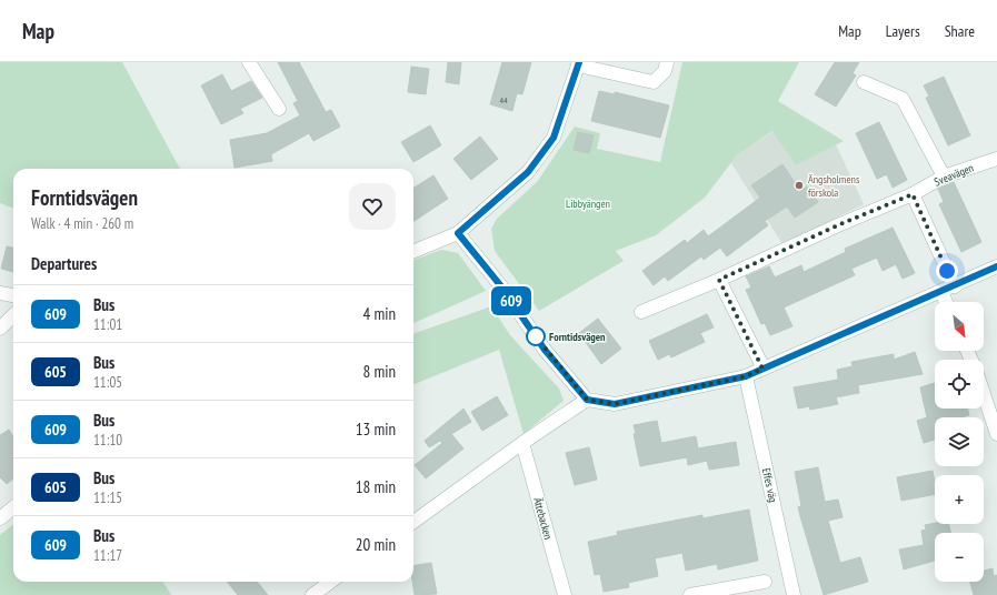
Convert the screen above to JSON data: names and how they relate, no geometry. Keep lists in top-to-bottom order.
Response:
{
  "streets": {
    "street": ["Sveavägen", "Effes väg", "Ättebacken"]
  },
  "parks": ["Libbyängen"],
  "places": ["Ängsholmens förskola", "Forntidsvägen"],
  "lines": ["bus line 609"],
  "house_numbers": ["44"],
  "north": "bottom right",
  "page": {
    "header": "Map",
    "nav": ["Map", "Layers", "Share"],
    "on_map": "609",
    "heading": [
      ["Forntidsvägen", "Walk · 4 min · 260 m"],
      "Departures"
    ],
    "list": [
      {
        "mark": "609",
        "name": "Bus",
        "note": "11:01",
        "value": "4 min"
      },
      {
        "mark": "605",
        "name": "Bus",
        "note": "11:05",
        "value": "8 min"
      },
      {
        "mark": "609",
        "name": "Bus",
        "note": "11:10",
        "value": "13 min"
      },
      {
        "mark": "605",
        "name": "Bus",
        "note": "11:15",
        "value": "18 min"
      },
      {
        "mark": "609",
        "name": "Bus",
        "note": "11:17",
        "value": "20 min"
      }
    ],
    "map_buttons": ["+", "−"]
  }
}
